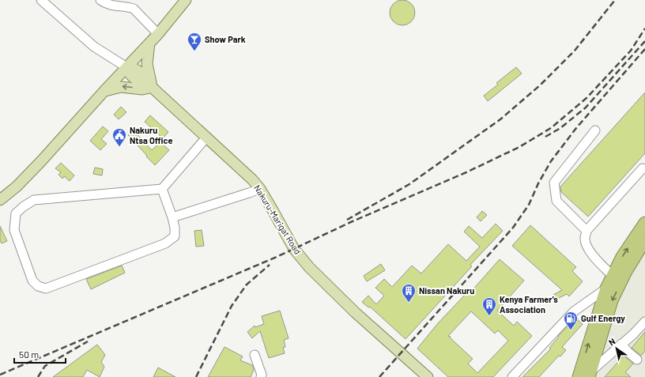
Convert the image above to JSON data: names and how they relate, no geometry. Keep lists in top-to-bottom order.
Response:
{
  "streets": {
    "main road": ["Nakuru-Marigat Road"]
  },
  "places": {
    "bar": ["Show Park"],
    "public building": ["Nakuru Ntsa Office"],
    "building": ["Nissan Nakuru", "Kenya Farmer's Association"],
    "fuel station": ["Gulf Energy"]
  },
  "scale_bar": "50 m",
  "north": "top left"
}
